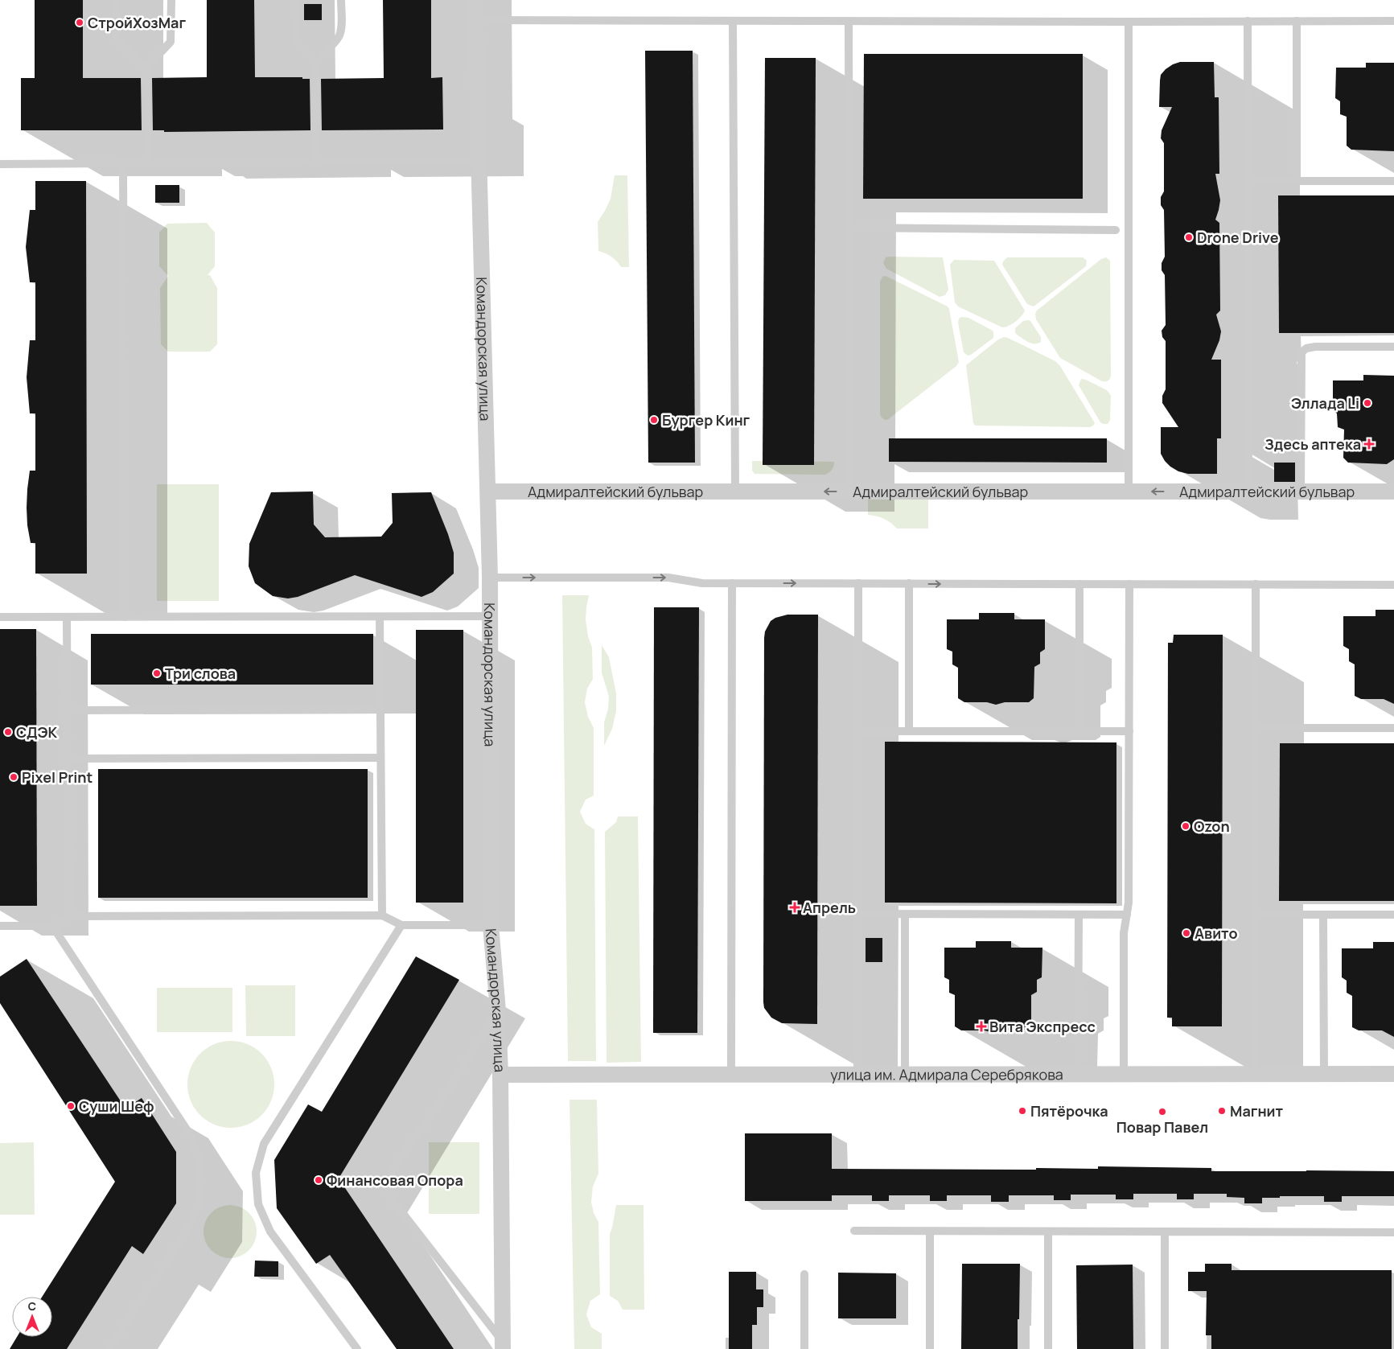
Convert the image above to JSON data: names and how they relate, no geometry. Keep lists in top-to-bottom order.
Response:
{
  "streets": {
    "street": ["Командорская улица", "Адмиралтейский бульвар", "улица им. Адмирала Серебрякова"]
  },
  "crossings": [
    ["Командорская улица", "Адмиралтейский бульвар"],
    ["Командорская улица", "улица им. Адмирала Серебрякова"]
  ],
  "places": {
    "other": [
      "СтройХозМаг",
      "Drone Drive",
      "Эллада Li",
      "Бургер Кинг",
      "Три слова",
      "СДЭК",
      "Pixel Print",
      "Ozon",
      "Авито",
      "Суши Шеф",
      "Пятёрочка",
      "Магнит",
      "Повар Павел",
      "Финансовая Опора"
    ],
    "health": ["Здесь аптека", "Апрель", "Вита Экспресс"]
  },
  "north": "top"
}
